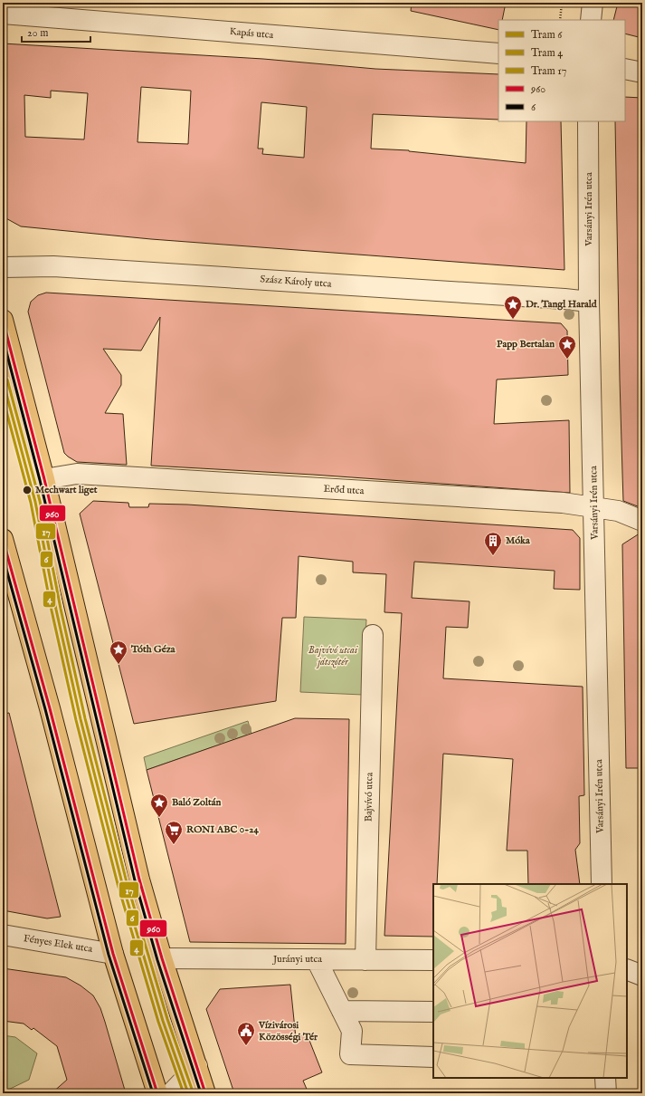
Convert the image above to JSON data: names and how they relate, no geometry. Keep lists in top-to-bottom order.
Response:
{
  "streets": {
    "street": [
      "Kapás utca",
      "Varsányi Irén utca",
      "Szász Károly utca",
      "Erőd utca",
      "Bajvívó utca",
      "Fényes Elek utca",
      "Jurányi utca"
    ]
  },
  "crossings": [
    ["Varsányi Irén utca", "Szász Károly utca"],
    ["Varsányi Irén utca", "Erőd utca"],
    ["Bajvívó utca", "Jurányi utca"]
  ],
  "parks": ["Bajvívó utcai játszótér"],
  "places": {
    "place": [
      "Dr. Tangl Harald",
      "Papp Bertalan",
      "Tóth Géza",
      "Baló Zoltán"
    ],
    "other": ["Mechwart liget"],
    "building": ["Móka"],
    "supermarket": ["RONI ABC 0-24"],
    "public building": ["Vízivárosi Közösségi Tér"]
  },
  "lines": [
    "transit line 960",
    "transit line 6",
    "tram line 17",
    "tram line 6",
    "tram line 4"
  ],
  "legend": [
    "Tram 6",
    "Tram 4",
    "Tram 17",
    "960",
    "6"
  ],
  "scale_bar": "20 m"
}
